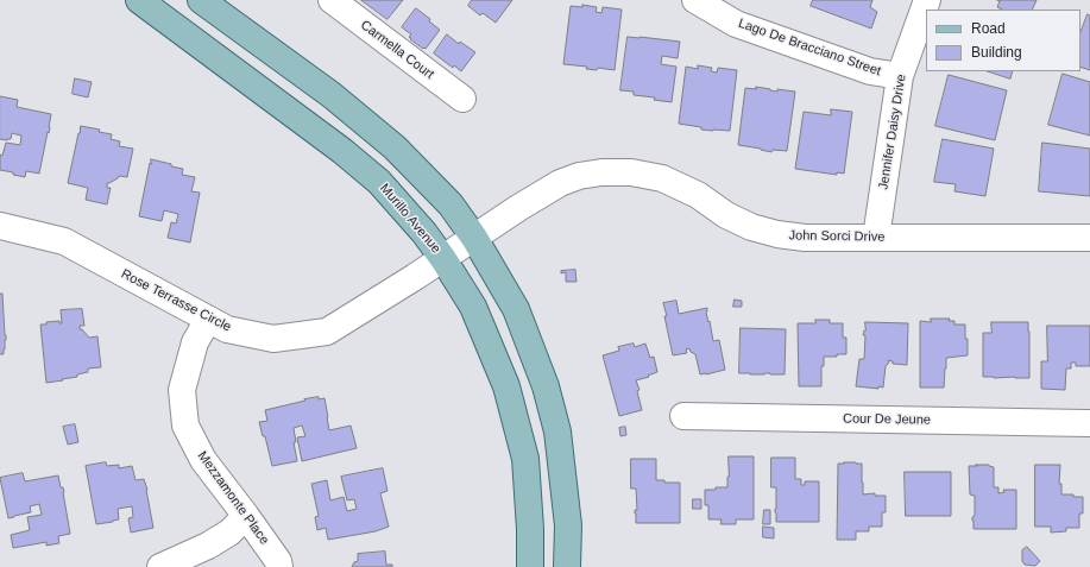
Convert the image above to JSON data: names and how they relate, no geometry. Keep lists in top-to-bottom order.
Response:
{
  "streets": {
    "main road": ["Murillo Avenue"],
    "street": [
      "Lago De Bracciano Street",
      "Carmella Court",
      "Jennifer Daisy Drive",
      "John Sorci Drive",
      "Rose Terrasse Circle",
      "Cour De Jeune",
      "Mezzamonte Place"
    ]
  },
  "crossings": [
    ["Lago De Bracciano Street", "Jennifer Daisy Drive"],
    ["Jennifer Daisy Drive", "John Sorci Drive"],
    ["Murillo Avenue", "Rose Terrasse Circle"],
    ["John Sorci Drive", "Rose Terrasse Circle"],
    ["Rose Terrasse Circle", "Mezzamonte Place"]
  ],
  "legend": ["Road", "Building"]
}
